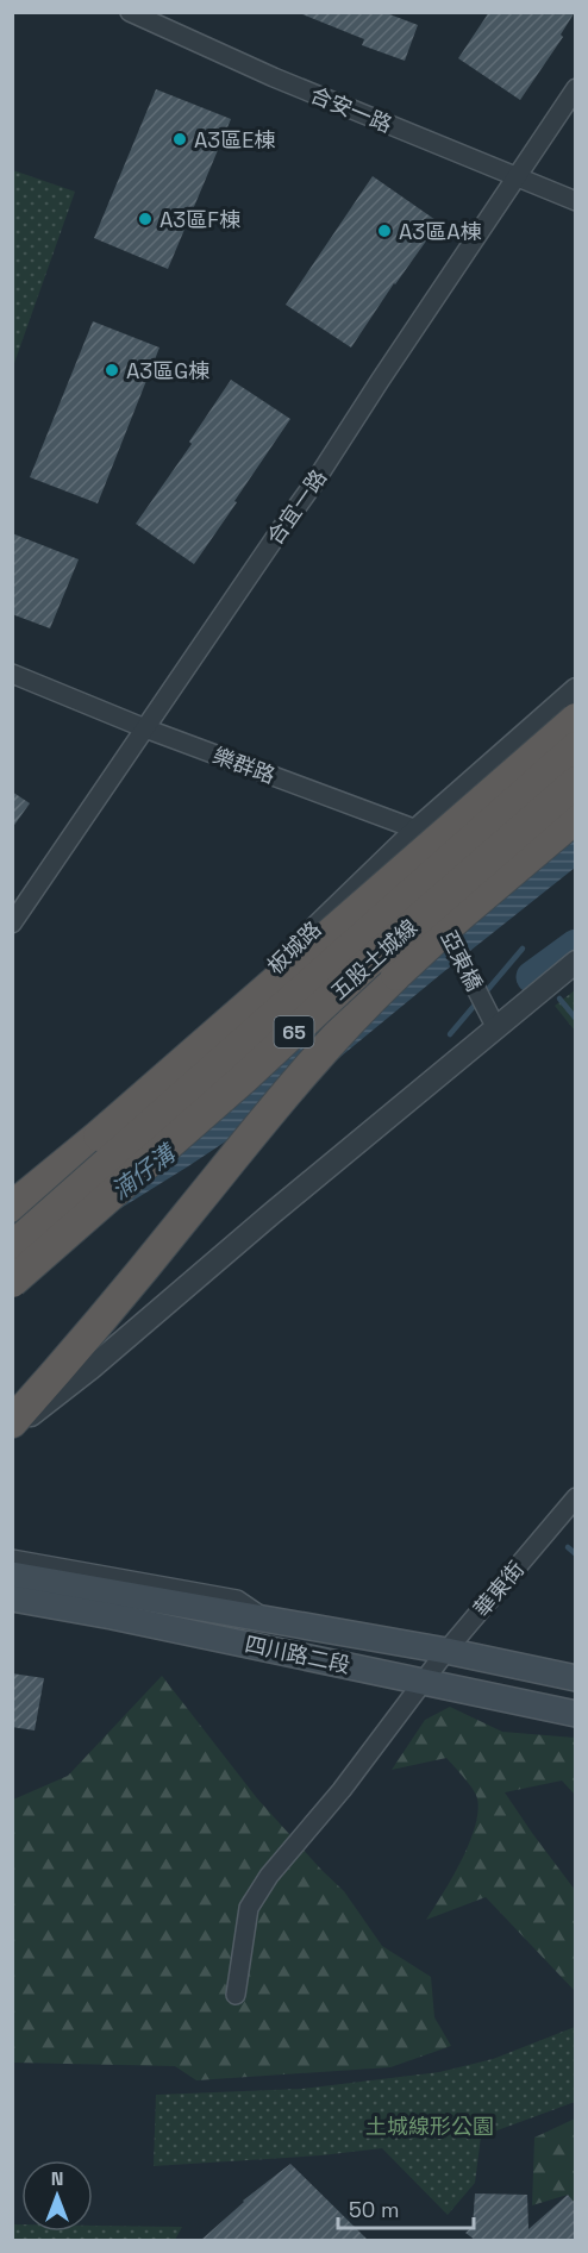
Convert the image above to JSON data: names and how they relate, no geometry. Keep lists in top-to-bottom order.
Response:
{
  "streets": {
    "highway": ["五股土城線", "65"],
    "main road": ["四川路二段"],
    "street": [
      "合安一路",
      "合宜一路",
      "樂群路",
      "板城路",
      "亞東橋",
      "華東街"
    ]
  },
  "crossings": [
    ["合安一路", "合宜一路"],
    ["合宜一路", "樂群路"],
    ["樂群路", "板城路"],
    ["樂群路", "亞東橋"],
    ["板城路", "亞東橋"],
    ["華東街", "四川路二段"]
  ],
  "water": ["湳仔溝"],
  "parks": ["土城線形公園"],
  "places": [
    "A3區E棟",
    "A3區F棟",
    "A3區A棟",
    "A3區G棟"
  ],
  "scale_bar": "50 m",
  "north": "top"
}
